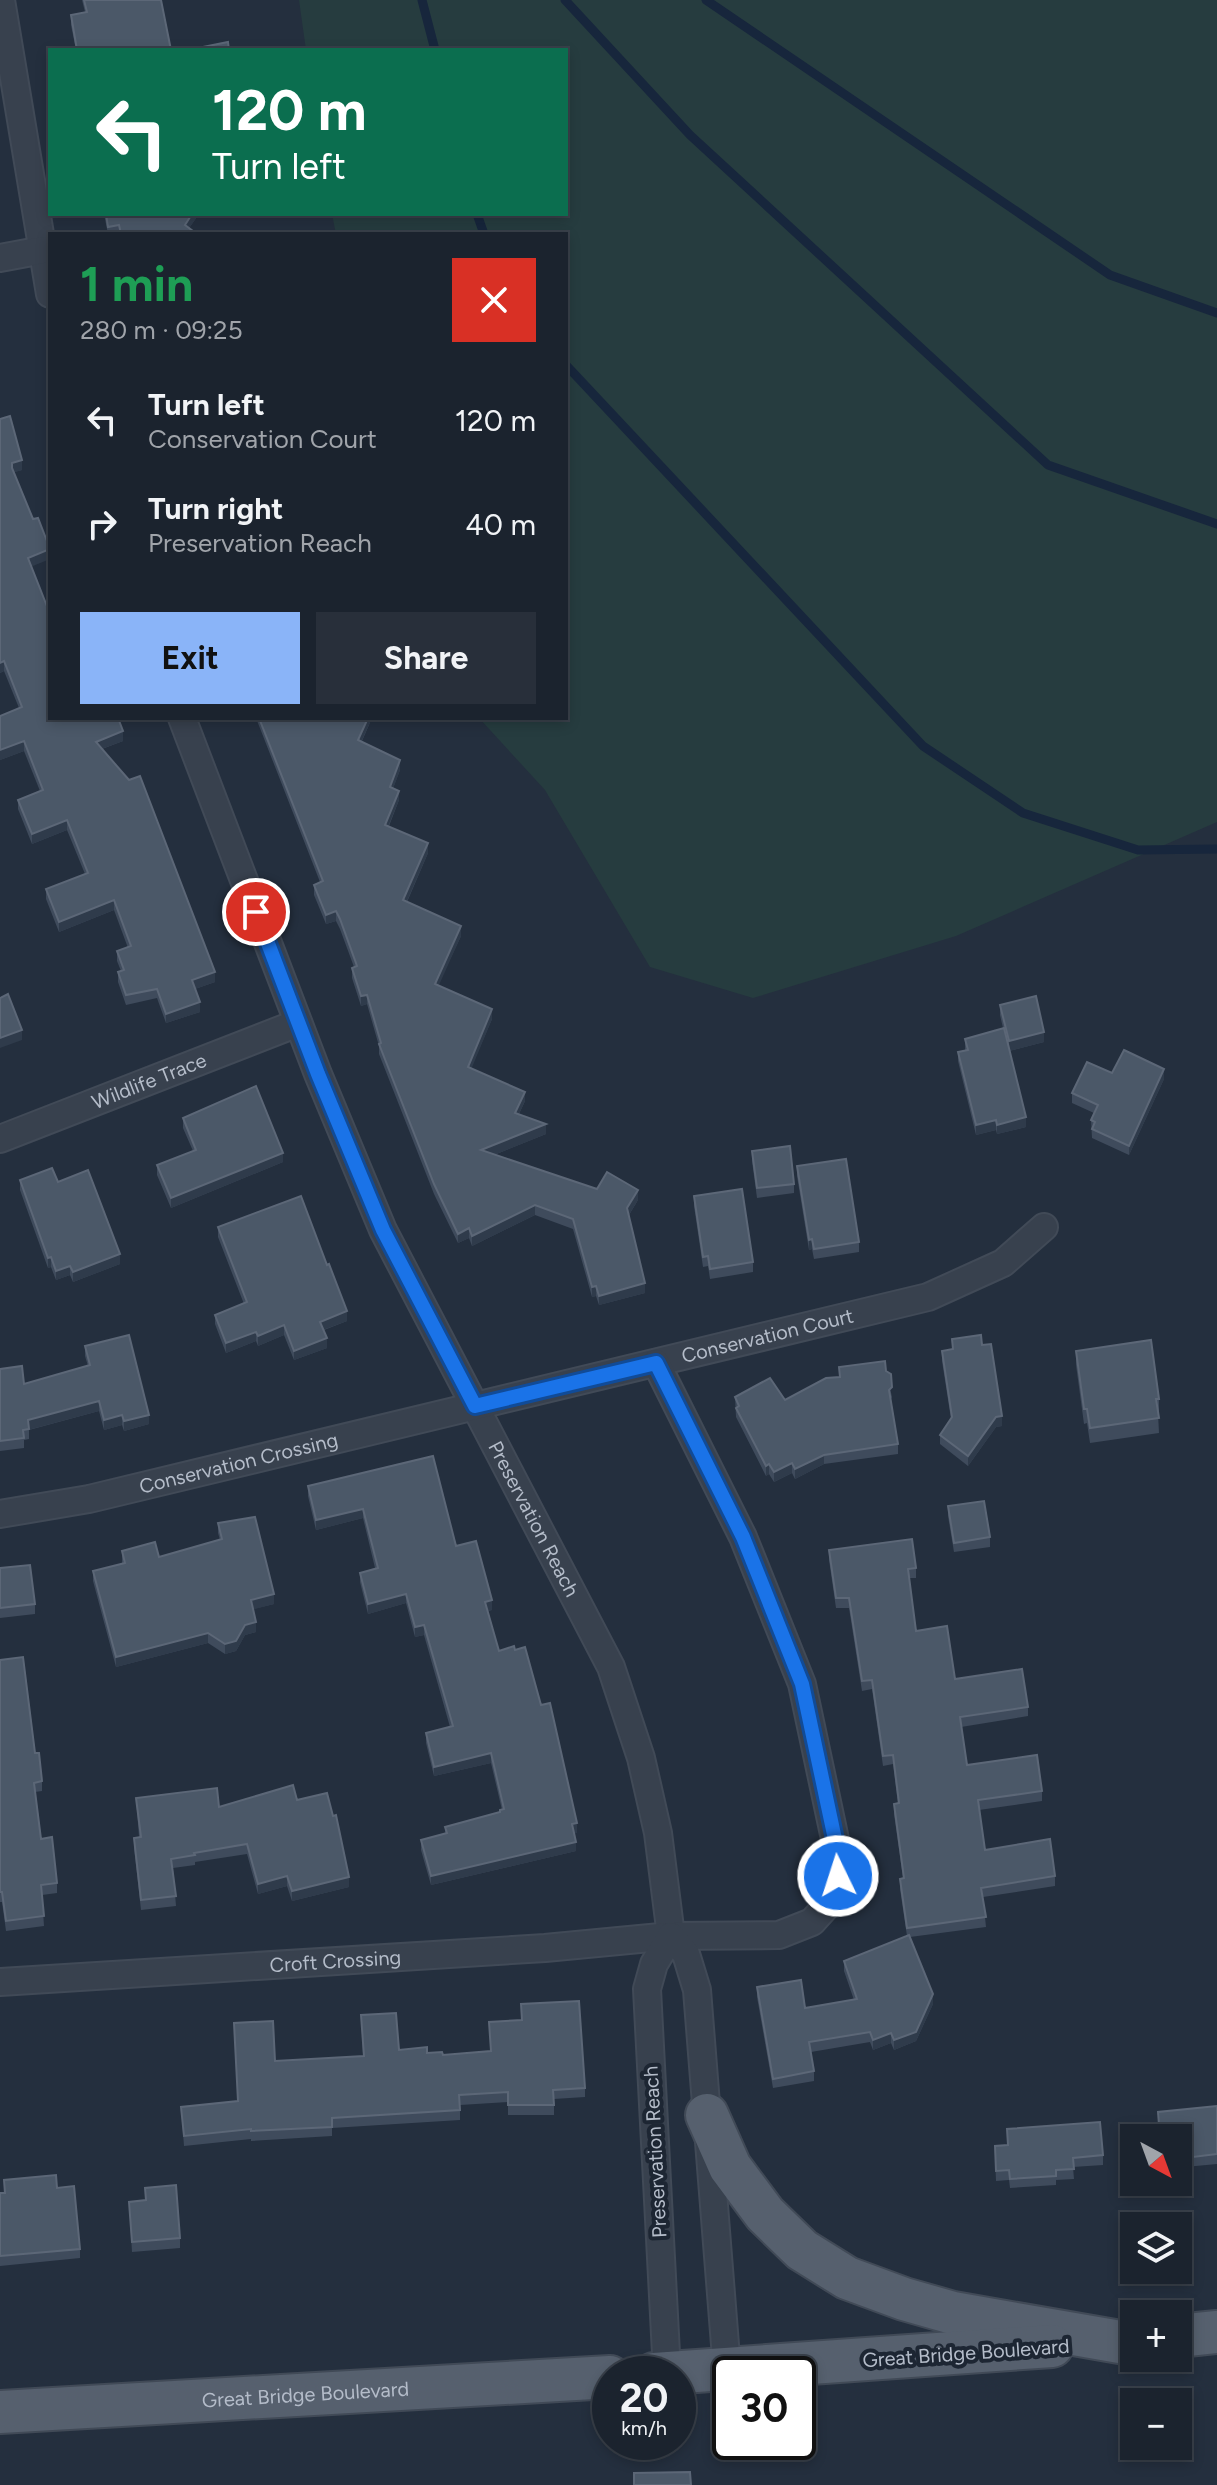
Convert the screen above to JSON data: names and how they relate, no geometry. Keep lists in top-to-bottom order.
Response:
{
  "streets": {
    "main road": ["Great Bridge Boulevard"],
    "street": [
      "Wildlife Trace",
      "Conservation Court",
      "Conservation Crossing",
      "Preservation Reach",
      "Croft Crossing"
    ]
  },
  "crossings": [
    ["Wildlife Trace", "Preservation Reach"],
    ["Conservation Court", "Conservation Crossing"],
    ["Conservation Court", "Preservation Reach"],
    ["Conservation Court", "Croft Crossing"],
    ["Conservation Crossing", "Preservation Reach"],
    ["Preservation Reach", "Croft Crossing"]
  ],
  "north": "bottom right",
  "page": {
    "turn": ["120 m", "Turn left"],
    "heading": ["1 min", "280 m · 09:25"],
    "list": [
      {
        "name": "Turn left",
        "note": "Conservation Court",
        "value": "120 m"
      },
      {
        "name": "Turn right",
        "note": "Preservation Reach",
        "value": "40 m"
      }
    ],
    "buttons": ["Exit", "Share"],
    "map_buttons": ["+", "−"],
    "speed": "20 km/h",
    "limit": "30"
  }
}
